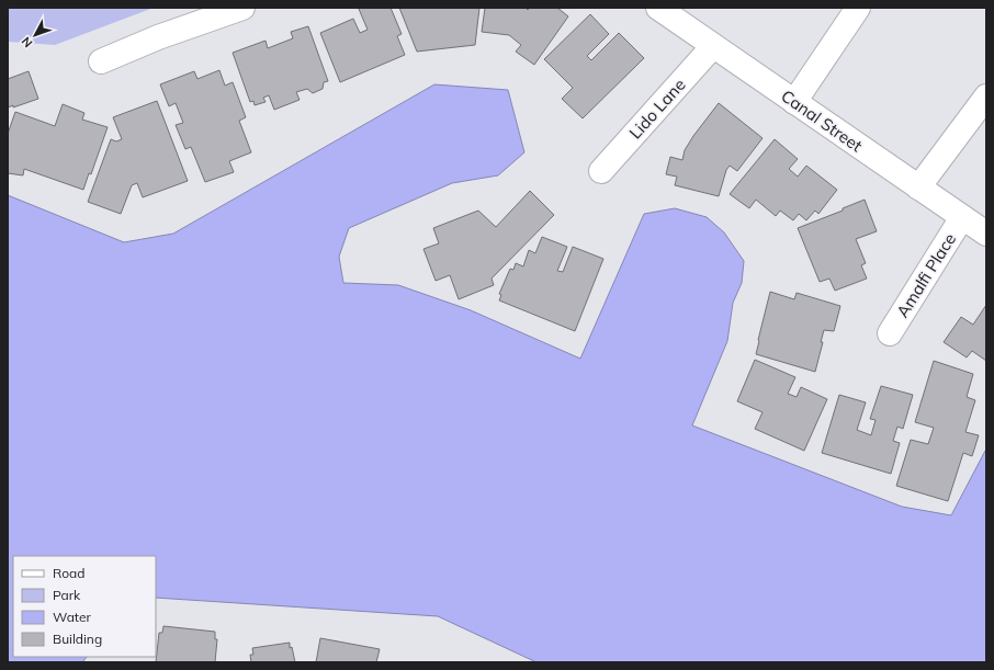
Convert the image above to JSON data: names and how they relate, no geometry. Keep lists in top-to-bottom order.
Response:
{
  "streets": {
    "street": ["Lido Lane", "Canal Street", "Amalfi Place"]
  },
  "crossings": [
    ["Lido Lane", "Canal Street"],
    ["Canal Street", "Amalfi Place"]
  ],
  "legend": [
    "Road",
    "Park",
    "Water",
    "Building"
  ],
  "north": "bottom left"
}
